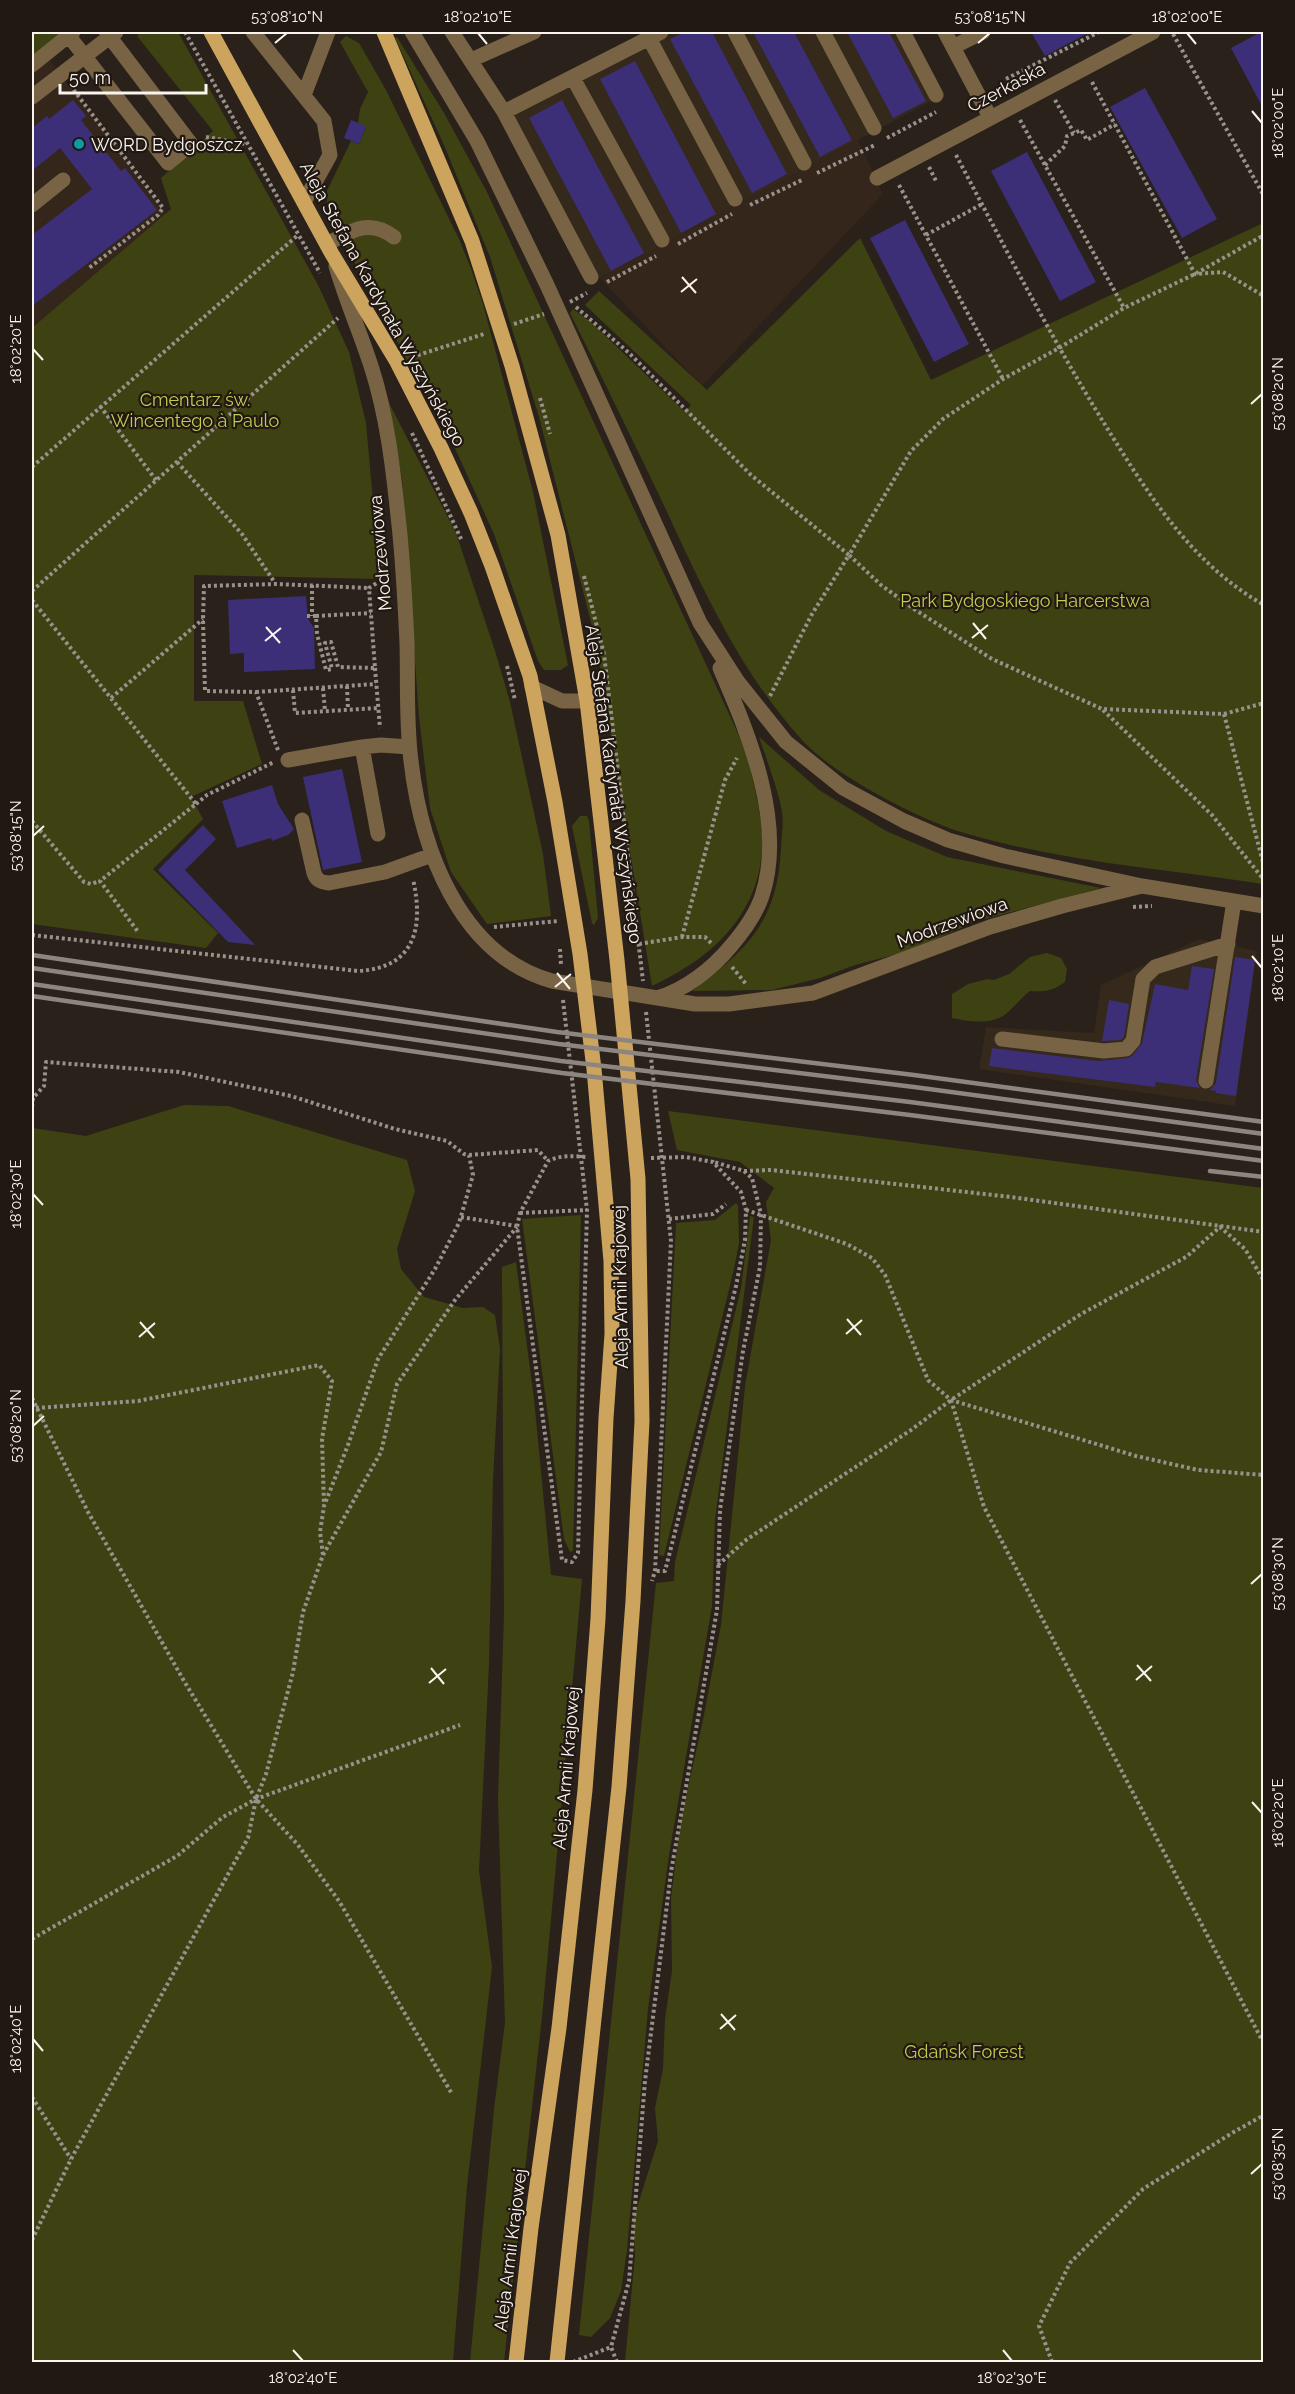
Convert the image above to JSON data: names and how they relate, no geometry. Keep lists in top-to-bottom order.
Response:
{
  "streets": {
    "main road": ["Aleja Stefana Kardynała Wyszyńskiego", "Aleja Armii Krajowej"],
    "street": ["Czerkaska", "Modrzewiowa"]
  },
  "crossings": [
    ["Aleja Stefana Kardynała Wyszyńskiego", "Modrzewiowa"],
    ["Aleja Stefana Kardynała Wyszyńskiego", "Aleja Armii Krajowej"]
  ],
  "parks": ["Cmentarz św. Wincentego à Paulo", "Park Bydgoskiego Harcerstwa", "Gdańsk Forest"],
  "places": ["WORD Bydgoszcz"],
  "scale_bar": "50 m",
  "coordinates": [
    "53°08'10\"N",
    "18°02'10\"E",
    "53°08'15\"N",
    "18°02'00\"E",
    "18°02'20\"E",
    "53°08'20\"N",
    "18°02'30\"E",
    "53°08'30\"N",
    "18°02'40\"E",
    "53°08'35\"N"
  ]
}
